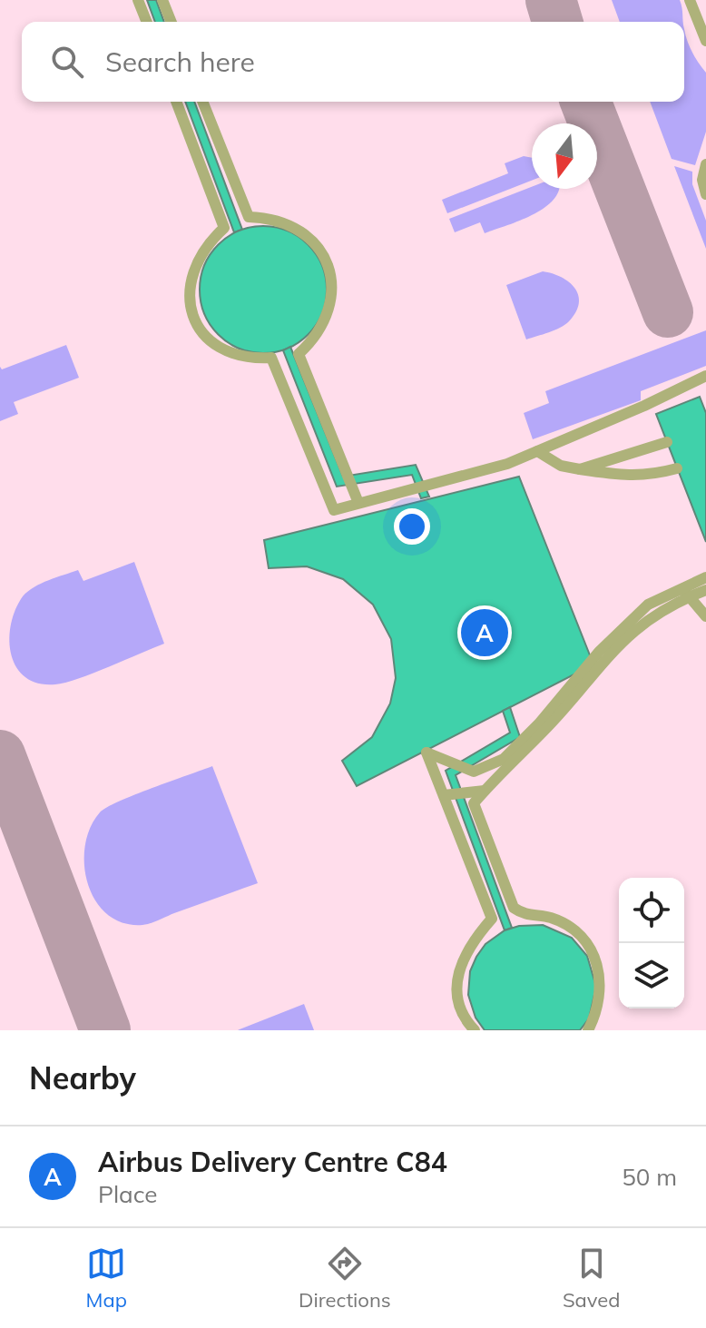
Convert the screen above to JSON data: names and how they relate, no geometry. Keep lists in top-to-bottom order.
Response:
{
  "north": "bottom",
  "page": {
    "search": "Search here",
    "pins": "A",
    "heading": "Nearby",
    "list": [
      {
        "mark": "A",
        "name": "Airbus Delivery Centre C84",
        "note": "Place",
        "value": "50 m"
      }
    ],
    "nav": ["Map", "Directions", "Saved"]
  }
}
